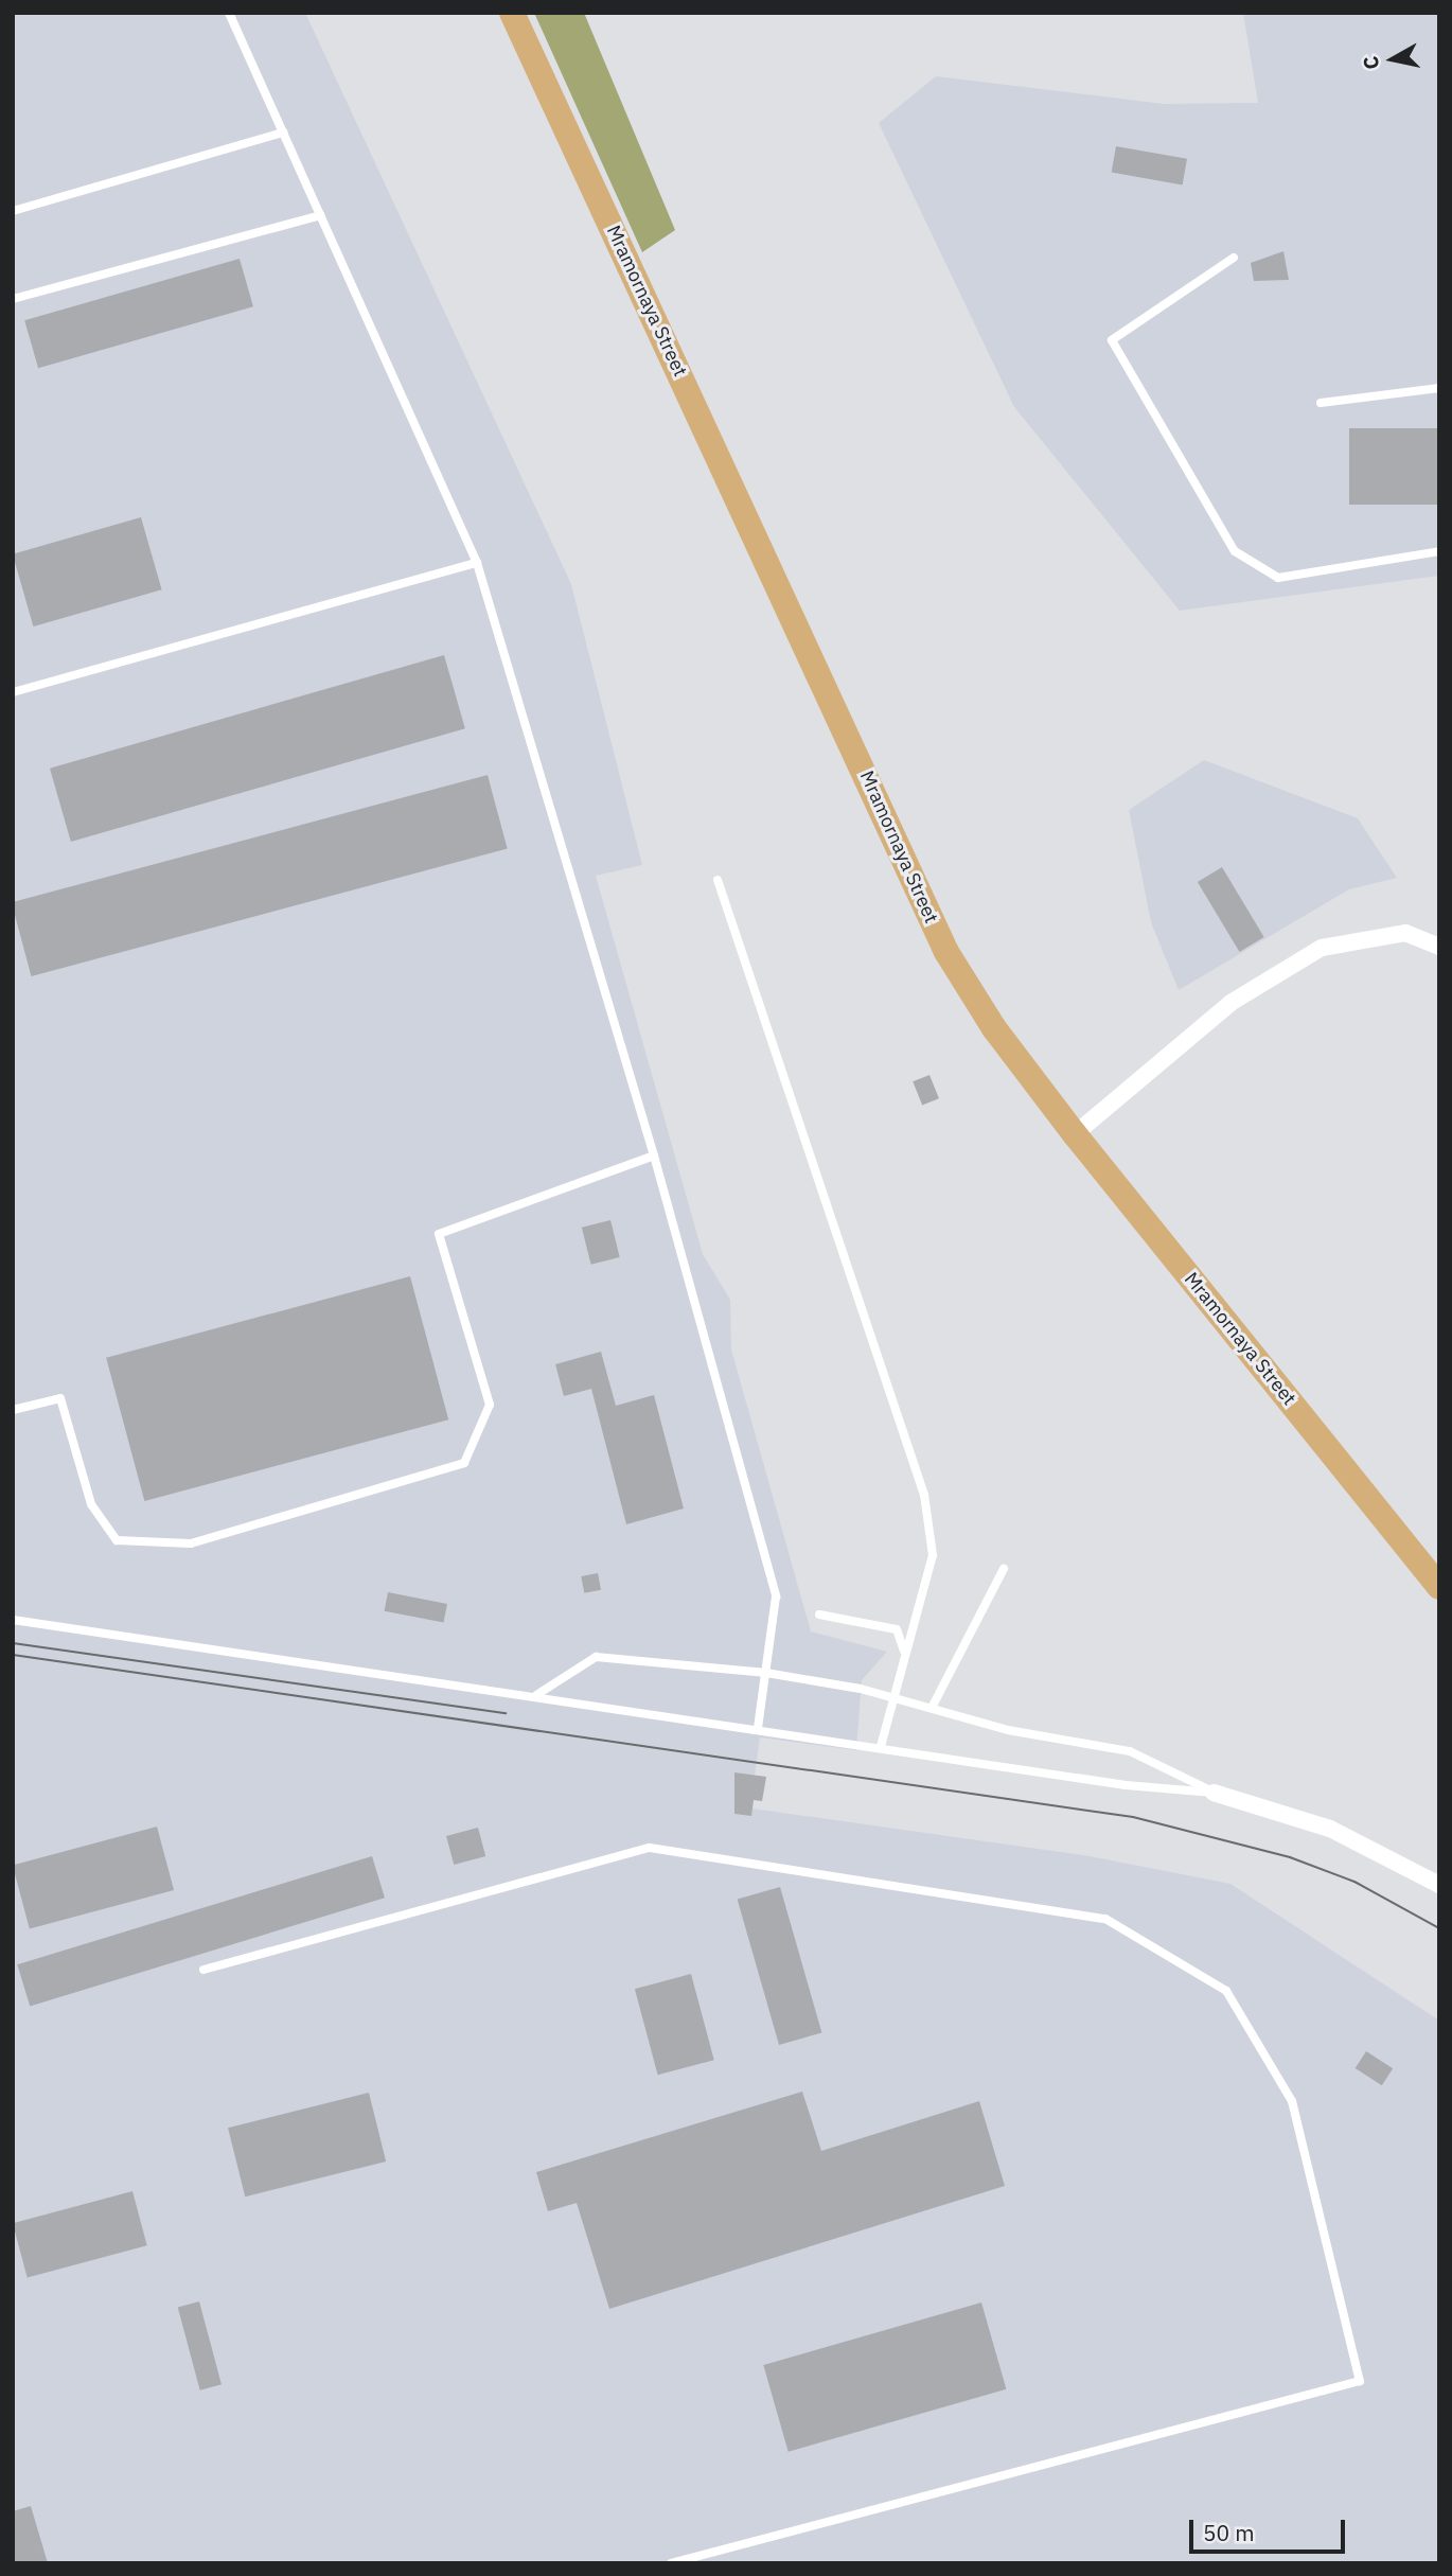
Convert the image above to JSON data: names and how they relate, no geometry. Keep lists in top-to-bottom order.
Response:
{
  "streets": {
    "main road": ["Mramornaya Street"]
  },
  "scale_bar": "50 m",
  "north": "left"
}
